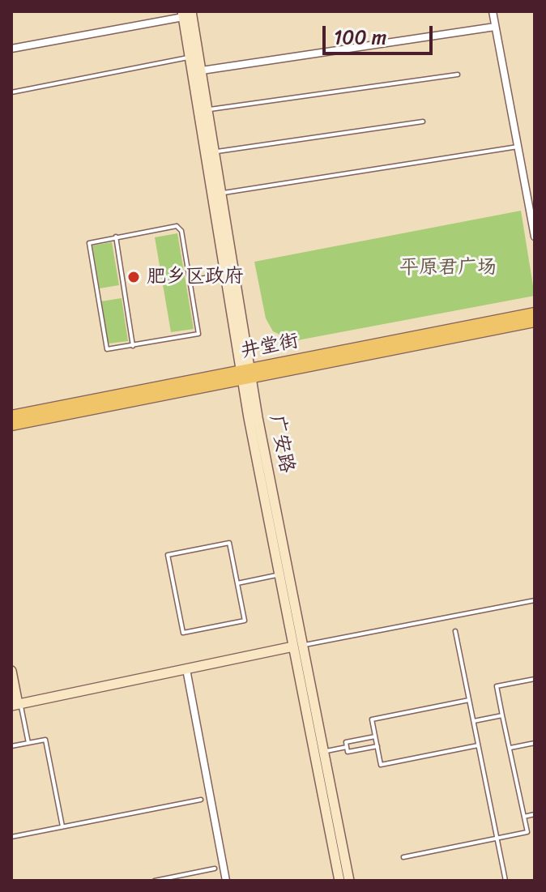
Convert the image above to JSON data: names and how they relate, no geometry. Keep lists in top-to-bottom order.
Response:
{
  "streets": {
    "main road": ["井堂街", "广安路"]
  },
  "crossings": [
    ["井堂街", "广安路"]
  ],
  "parks": ["平原君广场"],
  "places": ["肥乡区政府"],
  "scale_bar": "100 m"
}
